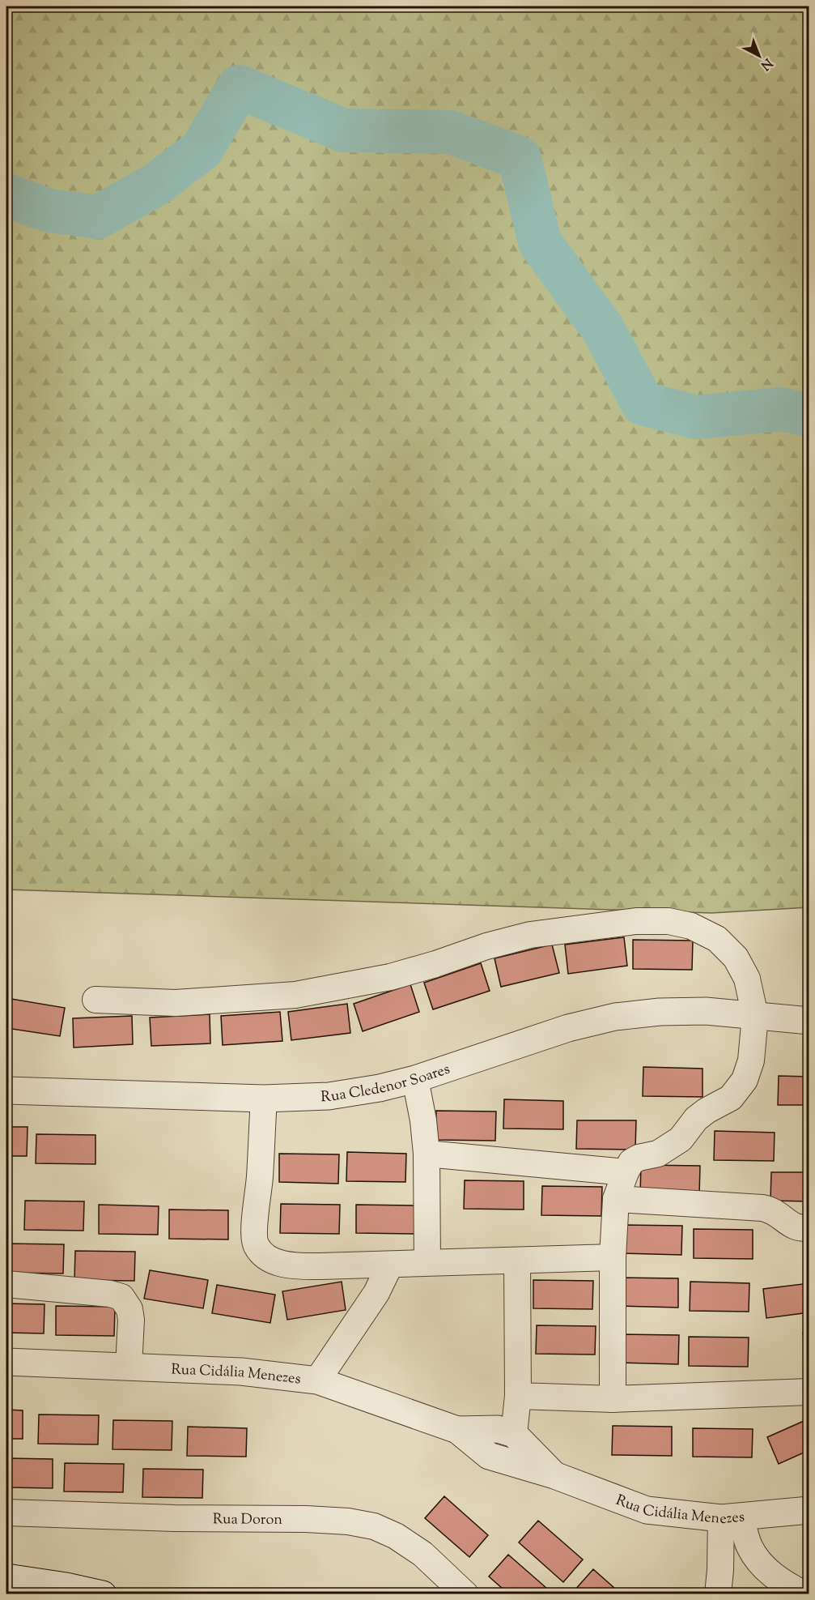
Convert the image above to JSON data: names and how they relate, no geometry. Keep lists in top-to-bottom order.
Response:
{
  "streets": {
    "street": ["Rua Cledenor Soares", "Rua Cidália Menezes", "Rua Doron"]
  },
  "north": "bottom right"
}
